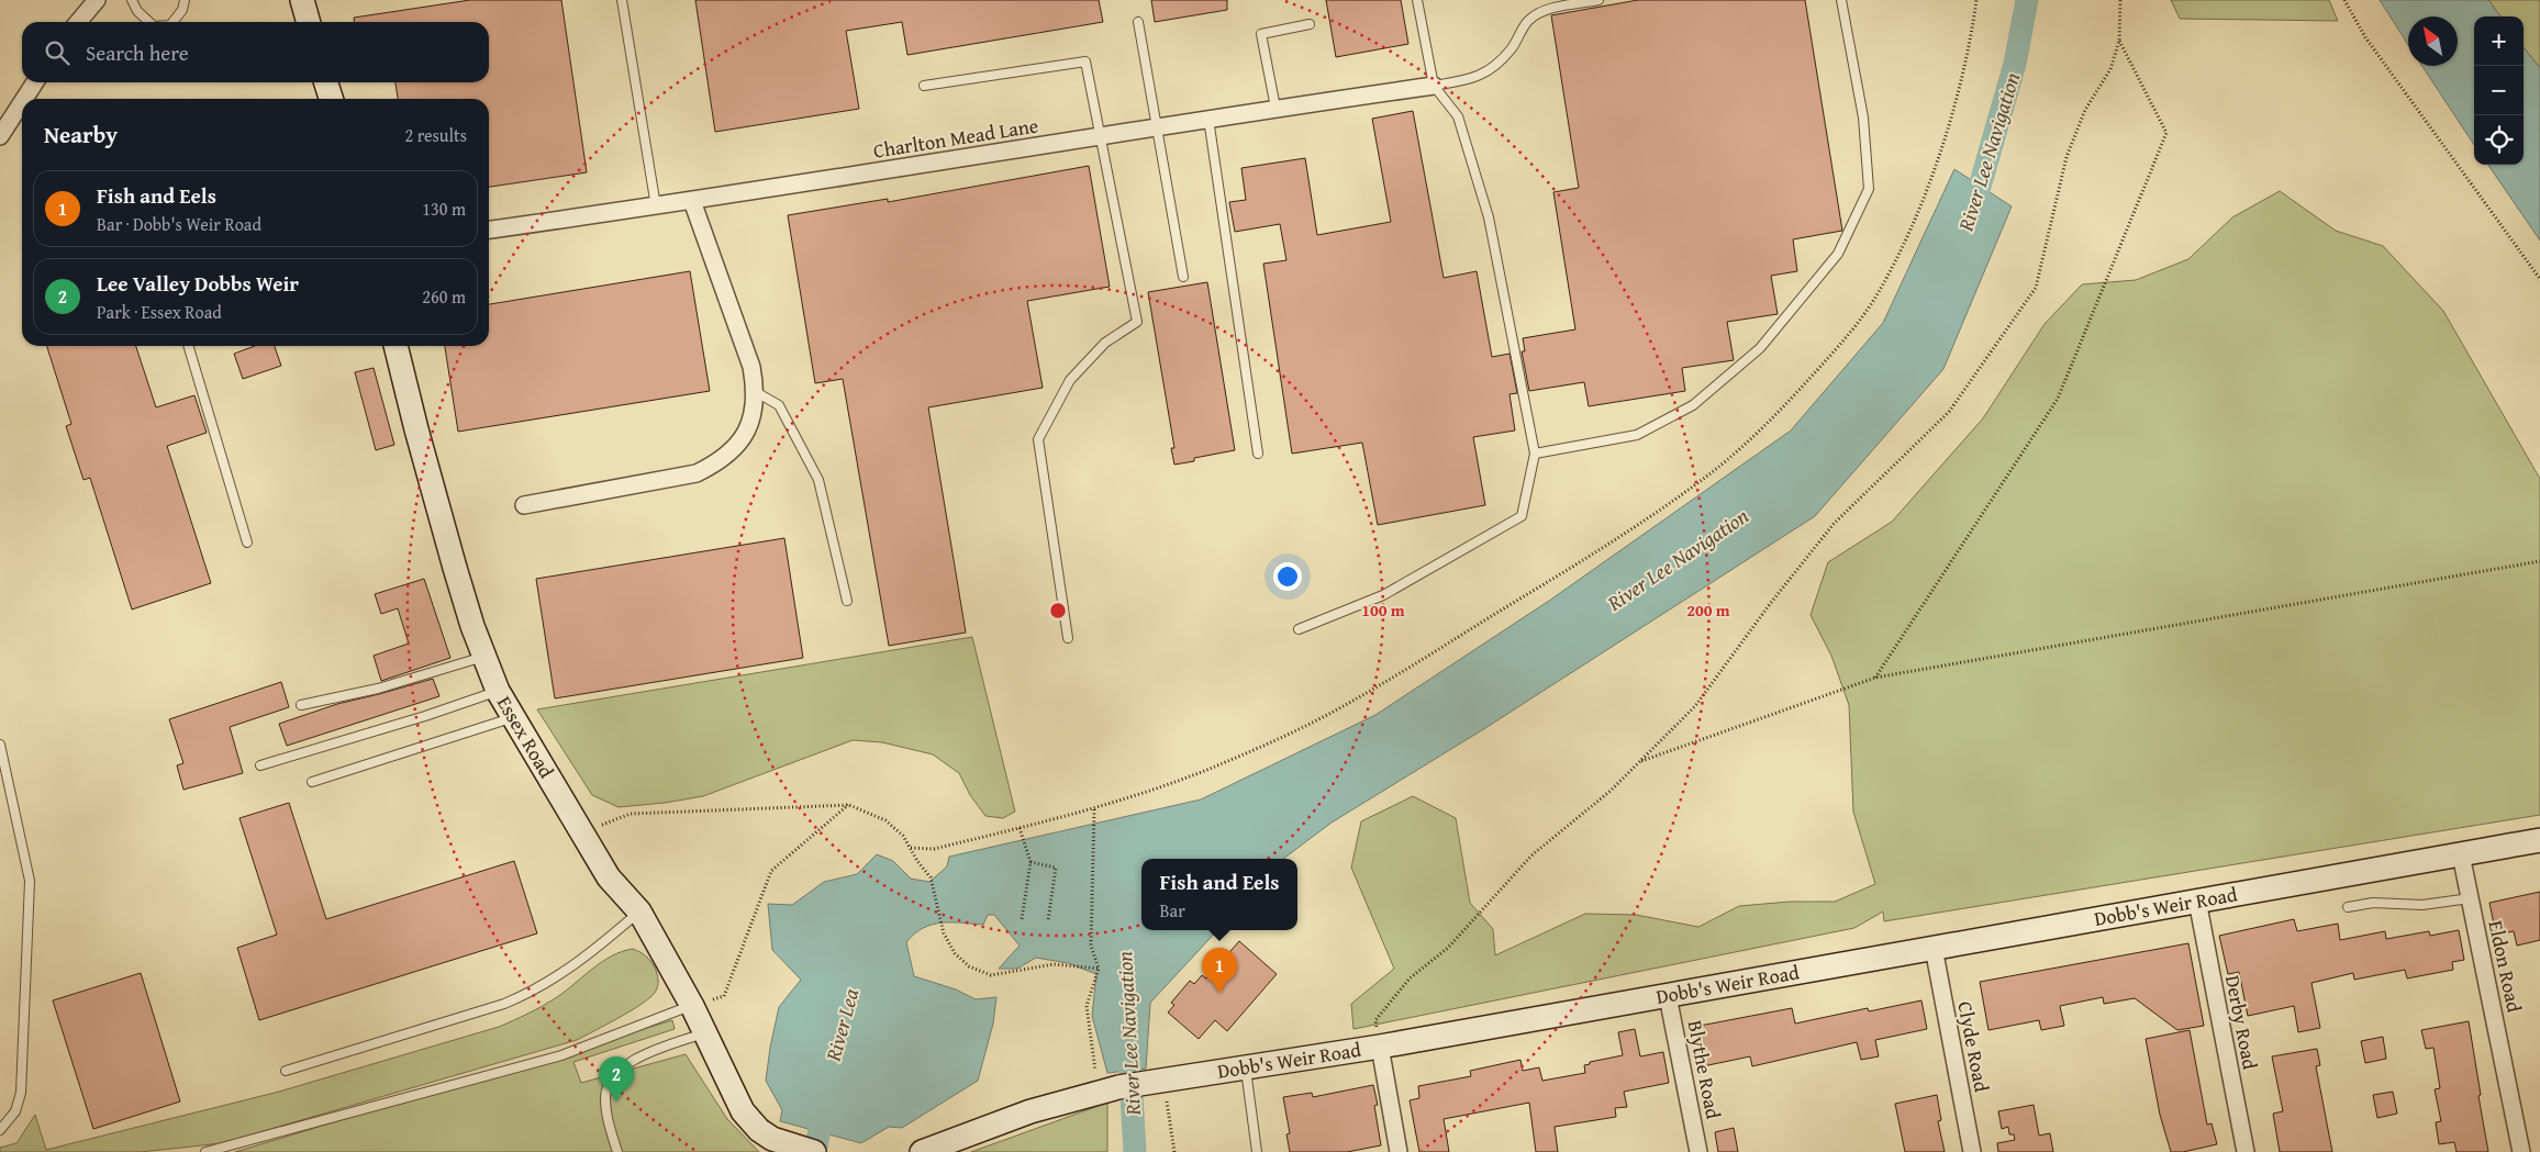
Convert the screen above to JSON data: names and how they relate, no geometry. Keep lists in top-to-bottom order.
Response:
{
  "streets": {
    "street": [
      "Charlton Mead Lane",
      "Essex Road",
      "Dobb's Weir Road",
      "Eldon Road",
      "Derby Road",
      "Clyde Road",
      "Blythe Road"
    ]
  },
  "crossings": [
    ["Dobb's Weir Road", "Eldon Road"],
    ["Dobb's Weir Road", "Derby Road"],
    ["Dobb's Weir Road", "Clyde Road"],
    ["Dobb's Weir Road", "Blythe Road"]
  ],
  "water": ["River Lee Navigation", "River Lea"],
  "north": "top left",
  "page": {
    "map_buttons": ["+", "−"],
    "search": "Search here",
    "heading": ["Nearby", "2 results"],
    "list": [
      {
        "mark": "1",
        "name": "Fish and Eels",
        "note": "Bar · Dobb's Weir Road",
        "value": "130 m"
      },
      {
        "mark": "2",
        "name": "Lee Valley Dobbs Weir",
        "note": "Park · Essex Road",
        "value": "260 m"
      }
    ],
    "popup": ["Fish and Eels", "Bar"],
    "pins": ["1", "2"]
  },
  "rings": ["100 m", "200 m"]
}
